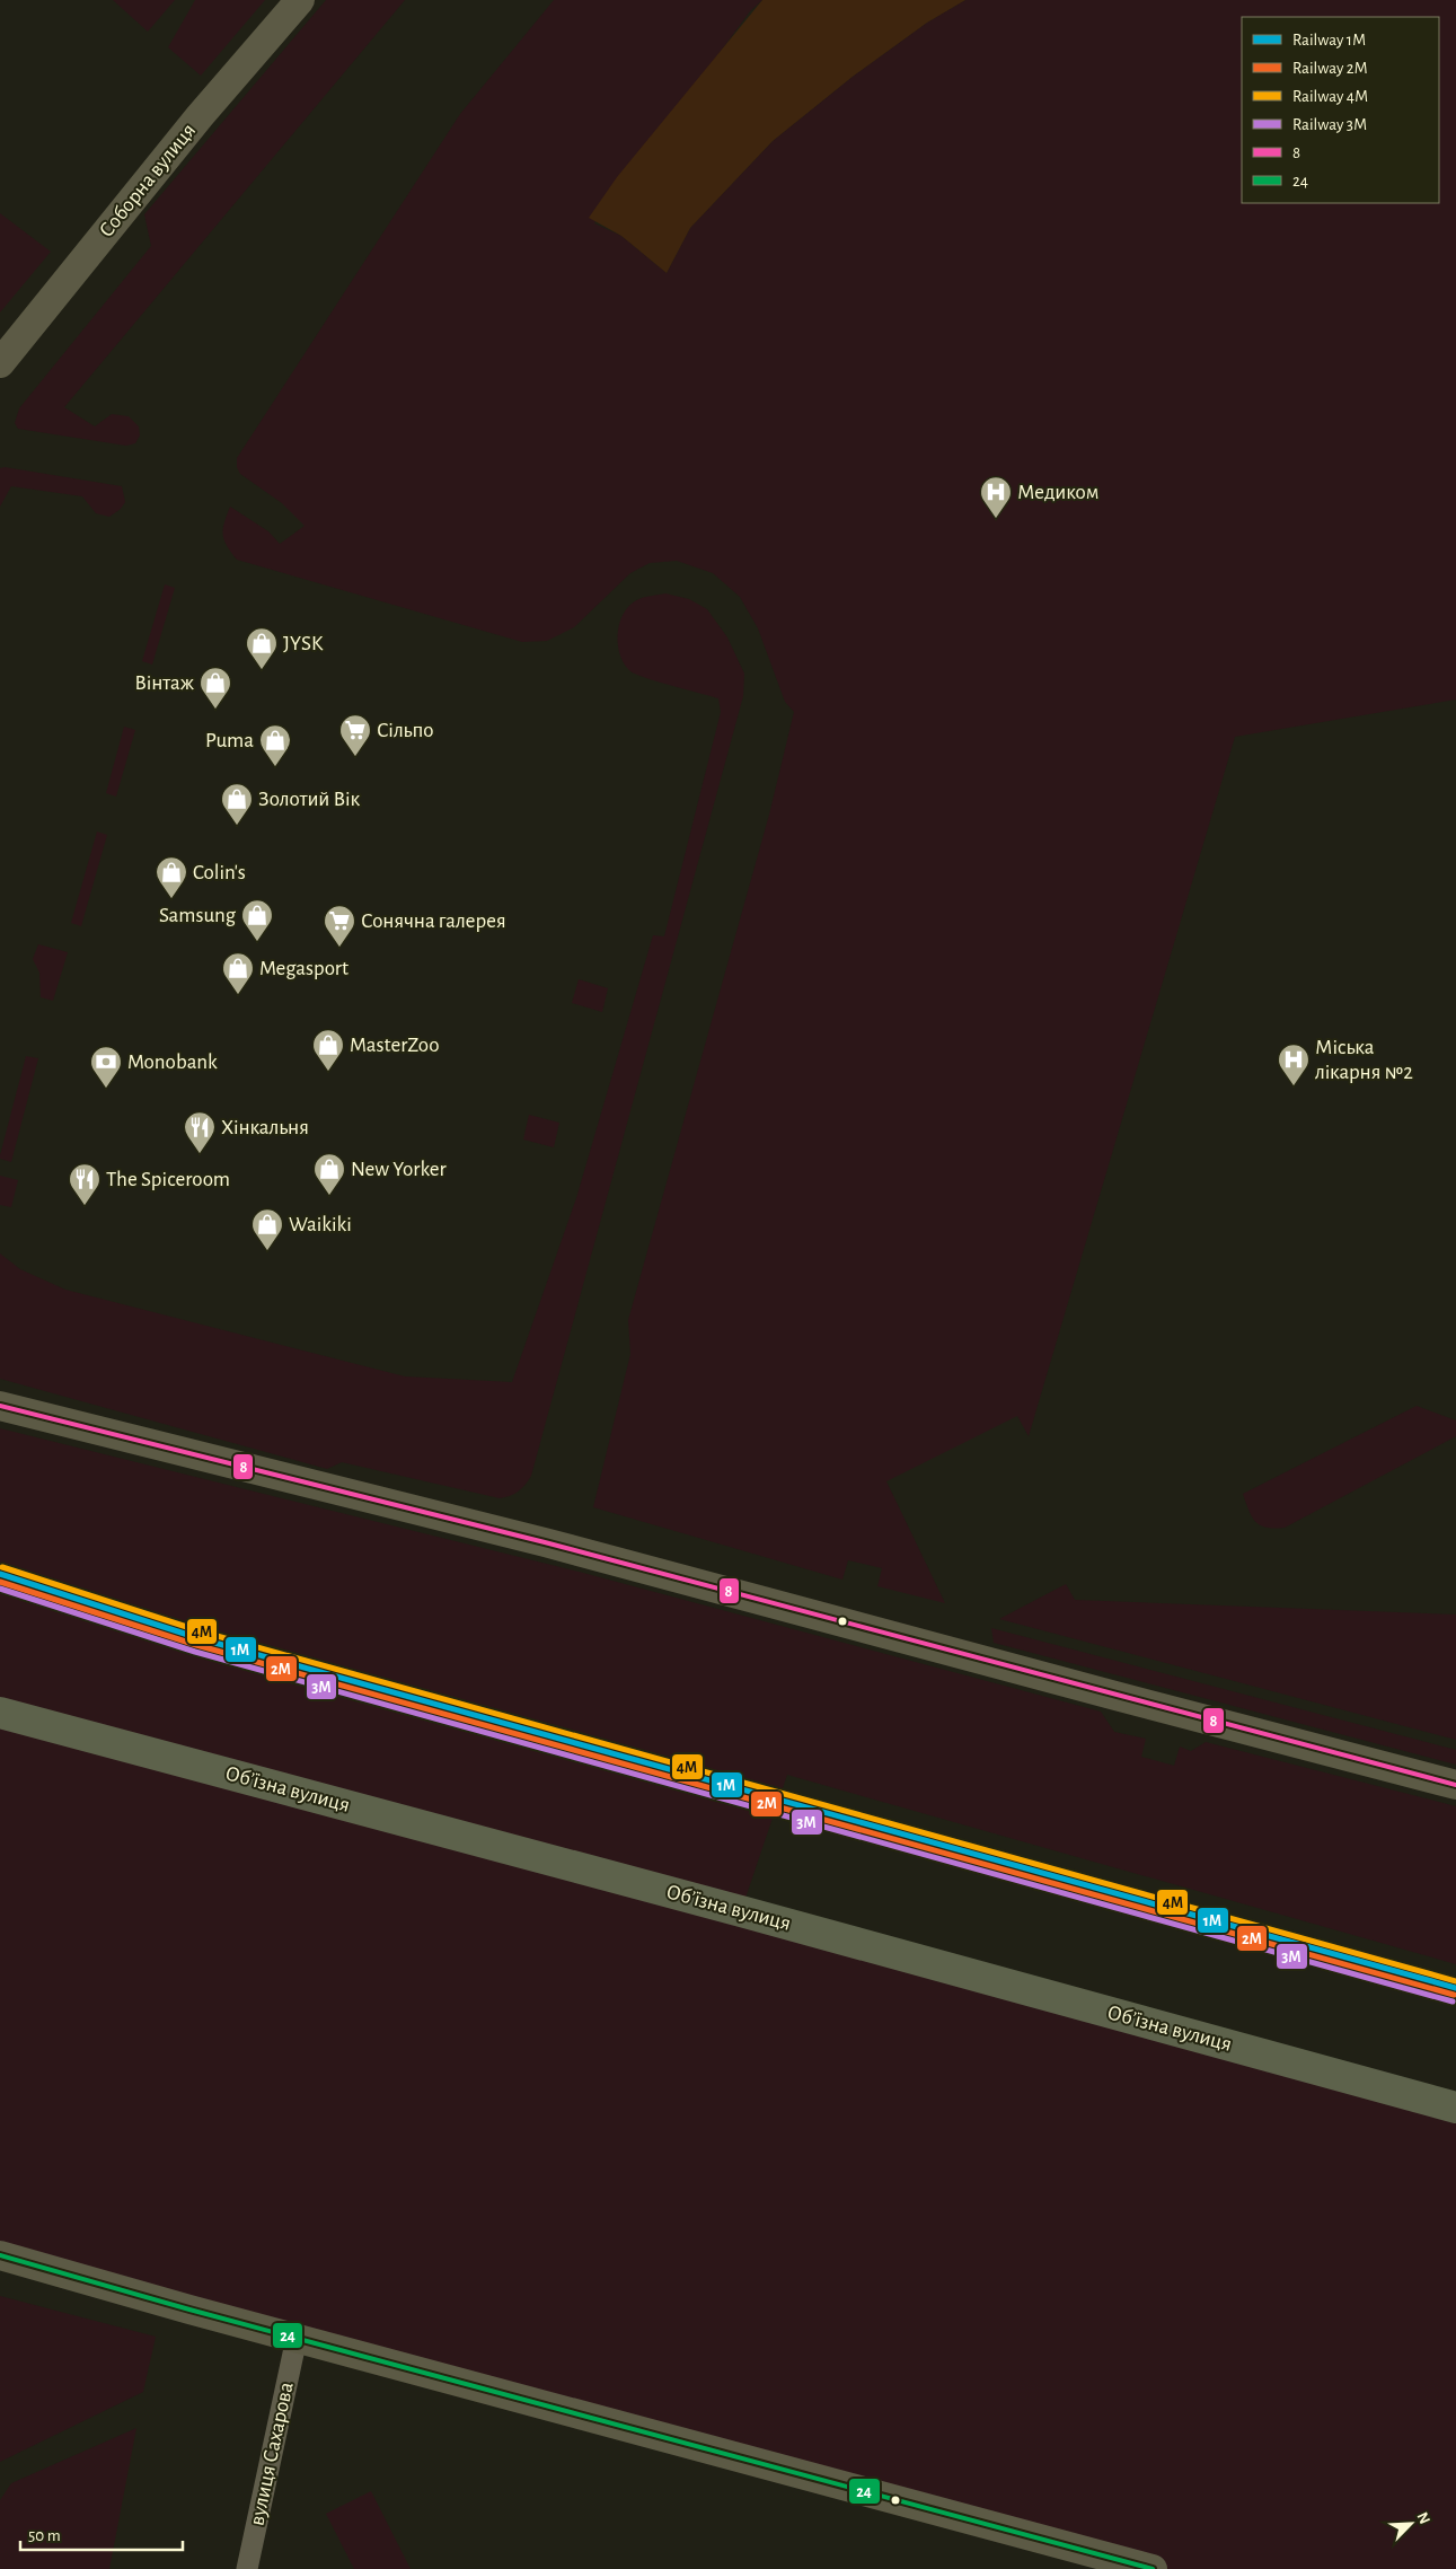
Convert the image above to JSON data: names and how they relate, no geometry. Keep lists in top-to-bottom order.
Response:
{
  "streets": {
    "main road": ["Обʼїзна вулиця"],
    "street": ["Соборна вулиця", "вулиця Сахарова"]
  },
  "places": {
    "hospital": ["Медиком", "Міська лікарня №2"],
    "shop": [
      "JYSK",
      "Вінтаж",
      "Puma",
      "Золотий Вік",
      "Colin's",
      "Samsung",
      "Megasport",
      "MasterZoo",
      "New Yorker",
      "Waikiki"
    ],
    "supermarket": ["Сільпо", "Сонячна галерея"],
    "bank": ["Monobank"],
    "restaurant": ["Хінкальня", "The Spiceroom"]
  },
  "lines": [
    "transit line 8",
    "rail line 4М",
    "rail line 1М",
    "rail line 2М",
    "rail line 3М",
    "transit line 24"
  ],
  "legend": [
    "Railway 1М",
    "Railway 2М",
    "Railway 4М",
    "Railway 3М",
    "8",
    "24"
  ],
  "scale_bar": "50 m",
  "north": "top right"
}
